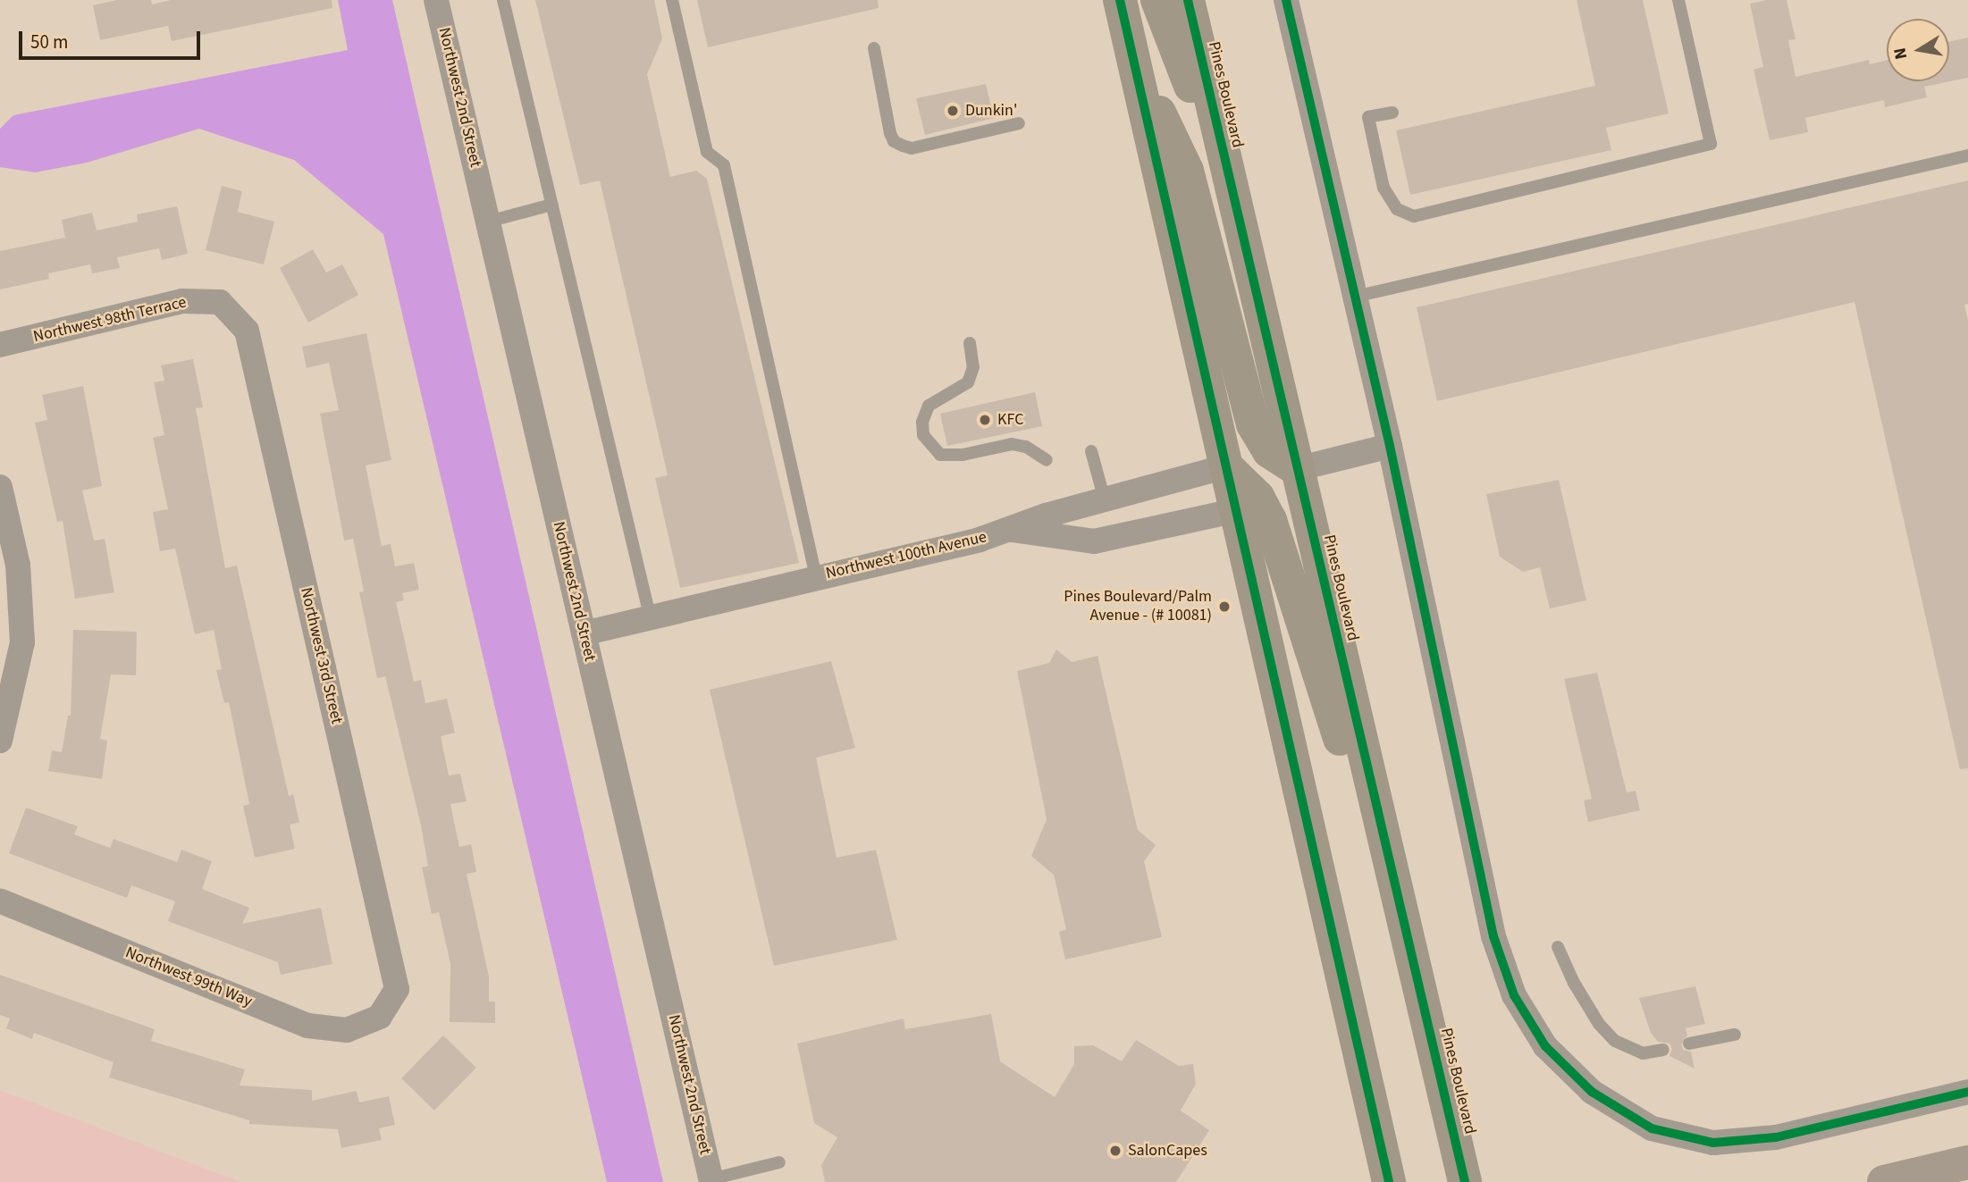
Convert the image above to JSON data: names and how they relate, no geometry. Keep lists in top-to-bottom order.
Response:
{
  "streets": {
    "highway": ["Pines Boulevard"],
    "street": [
      "Northwest 2nd Street",
      "Northwest 98th Terrace",
      "Northwest 100th Avenue",
      "Northwest 3rd Street",
      "Northwest 99th Way"
    ]
  },
  "crossings": [
    ["Northwest 2nd Street", "Northwest 100th Avenue"],
    ["Northwest 98th Terrace", "Northwest 3rd Street"],
    ["Northwest 3rd Street", "Northwest 99th Way"]
  ],
  "places": [
    "Dunkin'",
    "KFC",
    "Pines Boulevard/Palm Avenue - (# 10081)",
    "SalonCapes"
  ],
  "scale_bar": "50 m",
  "north": "left"
}
